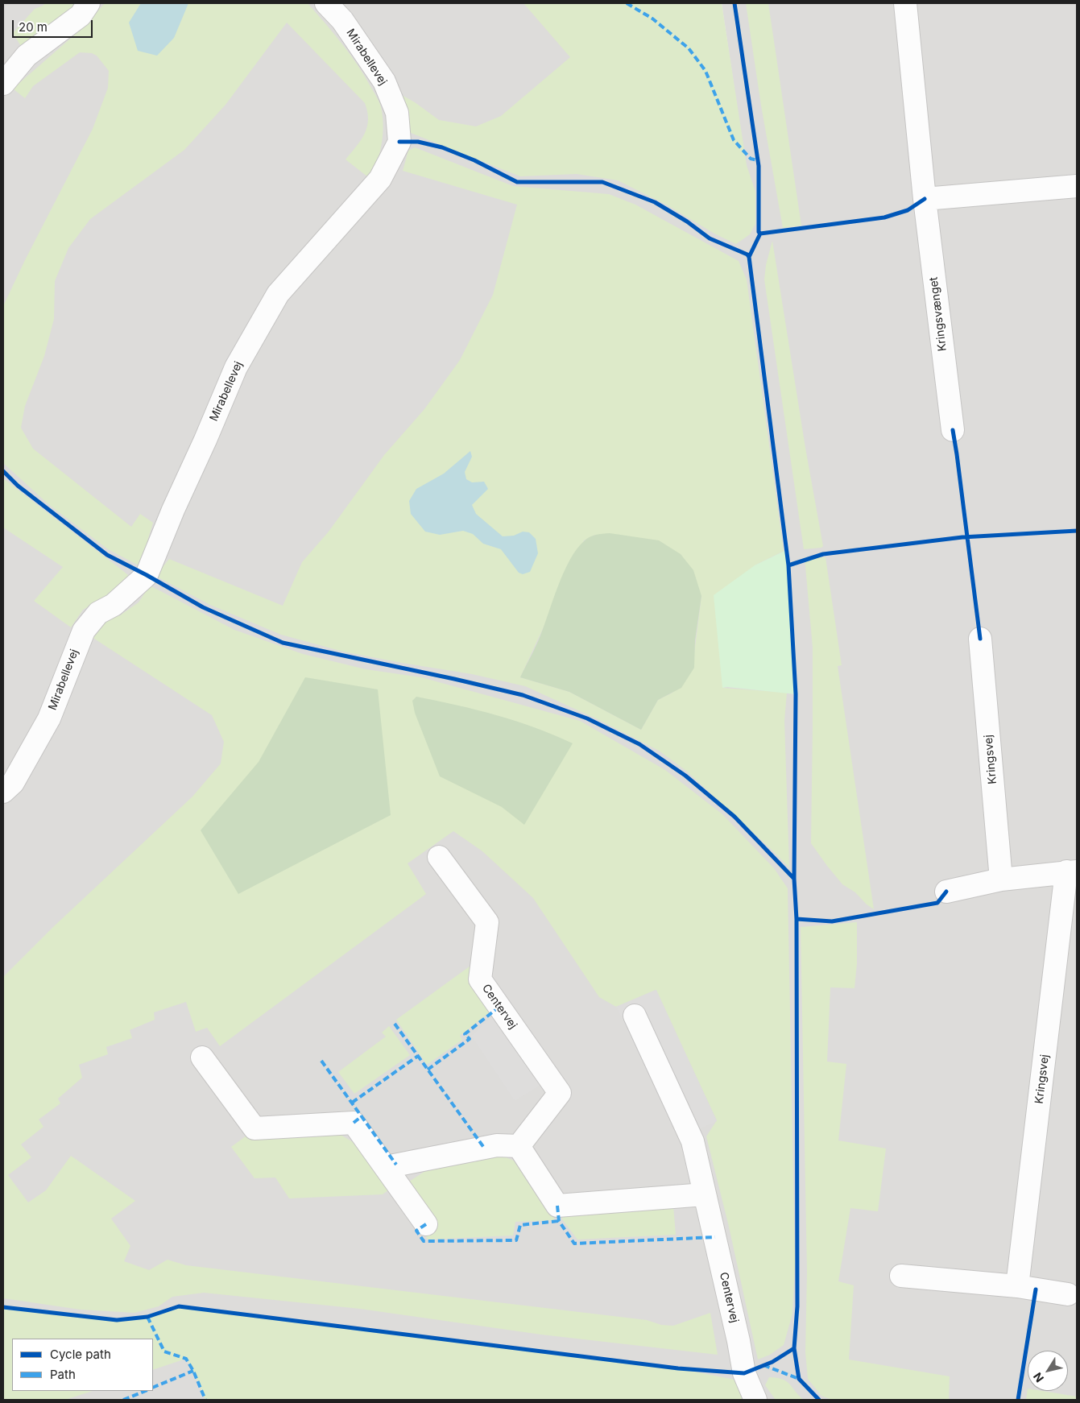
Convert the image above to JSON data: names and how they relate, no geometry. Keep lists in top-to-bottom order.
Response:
{
  "streets": {
    "street": [
      "Mirabellevej",
      "Kringsvænget",
      "Kringsvej",
      "Centervej"
    ]
  },
  "legend": ["Cycle path", "Path"],
  "scale_bar": "20 m",
  "north": "bottom left"
}
